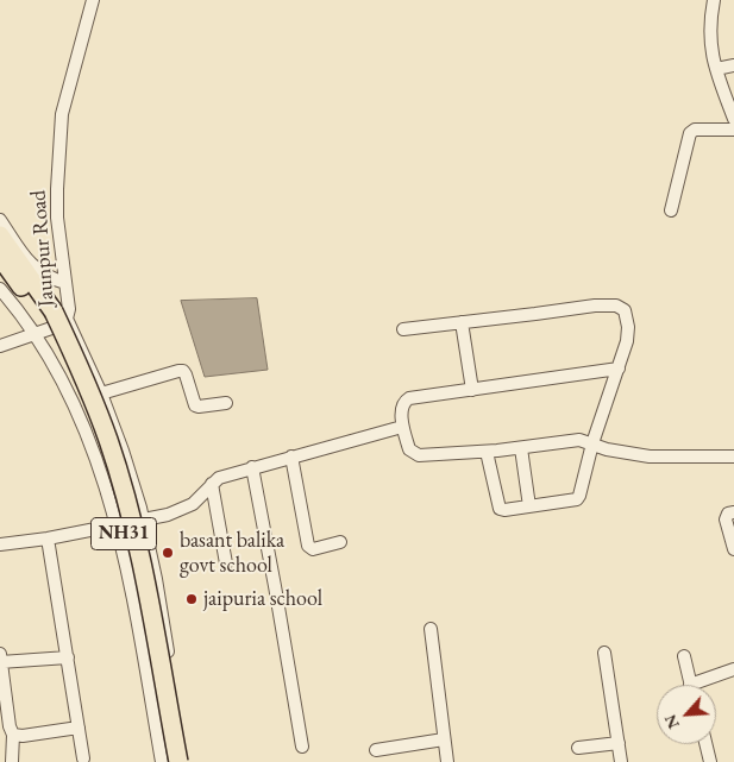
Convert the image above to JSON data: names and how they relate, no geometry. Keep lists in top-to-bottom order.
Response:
{
  "streets": {
    "highway": ["NH31"],
    "street": ["Jaunpur Road"]
  },
  "crossings": [
    ["Jaunpur Road", "NH31"]
  ],
  "places": ["basant balika govt school", "jaipuria school"],
  "north": "bottom left"
}
